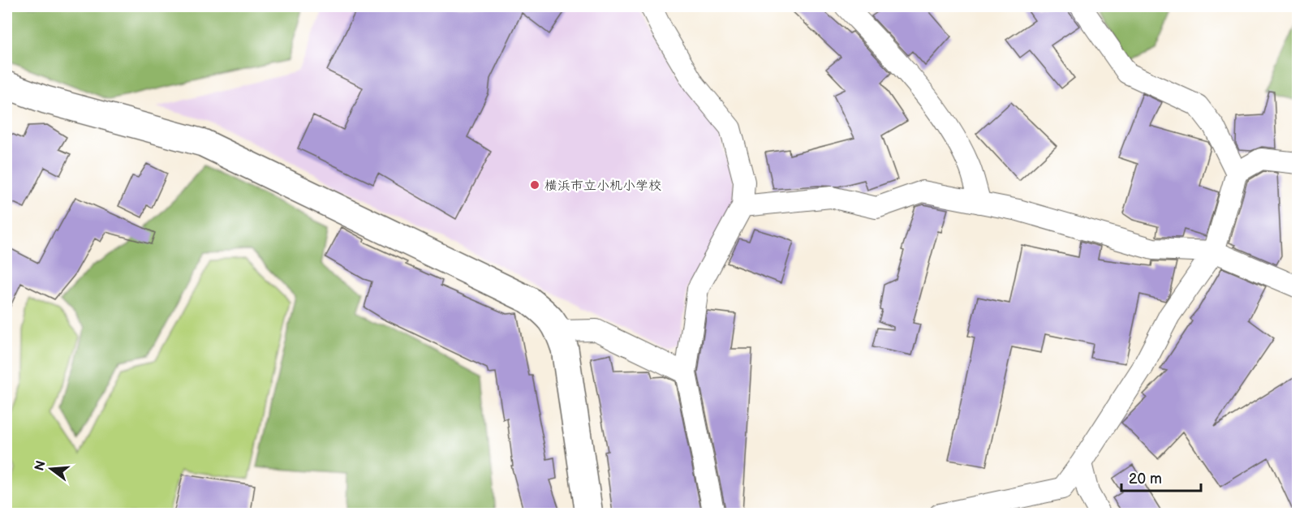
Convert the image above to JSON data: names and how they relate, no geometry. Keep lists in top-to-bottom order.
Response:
{
  "places": ["横浜市立小机小学校"],
  "scale_bar": "20 m",
  "north": "left"
}
